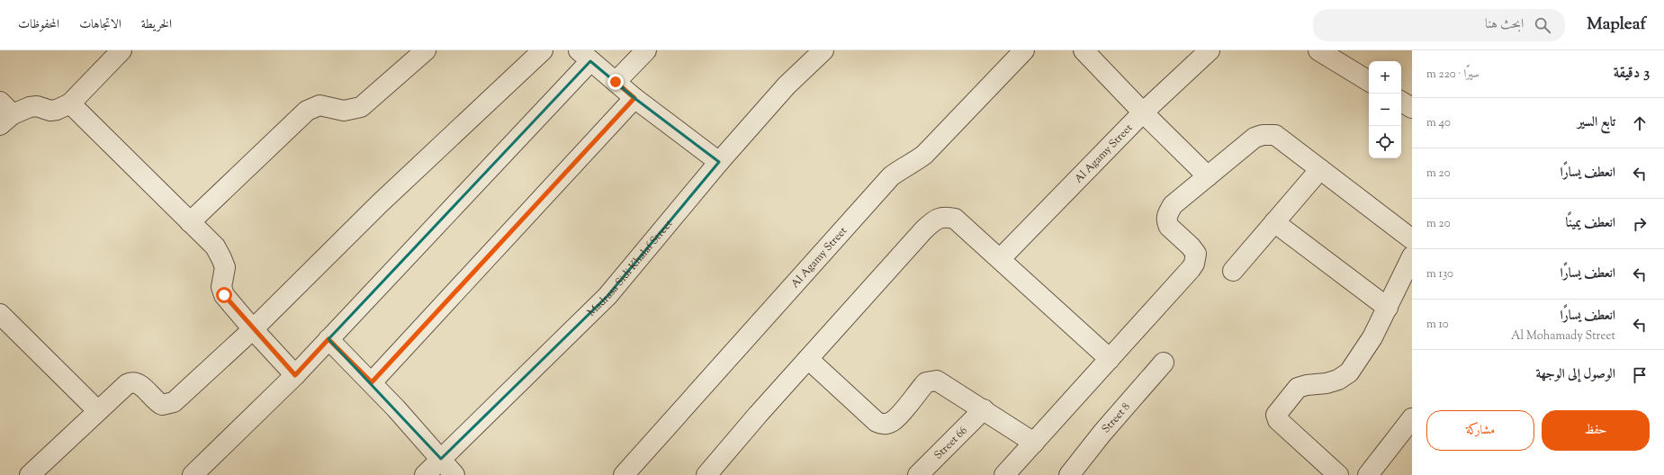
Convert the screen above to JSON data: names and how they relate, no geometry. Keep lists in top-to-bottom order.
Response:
{
  "streets": {
    "street": [
      "Al Agamy Street",
      "Madrasa Sidi Khalaf Street",
      "Street 8",
      "Street 66"
    ]
  },
  "page": {
    "header": "Mapleaf",
    "search": "ابحث هنا",
    "nav": ["الخريطة", "الاتجاهات", "المحفوظات"],
    "heading": ["3 دقيقة", "سيرًا · 220 m"],
    "map_buttons": ["+", "−"],
    "list": [
      ["تابع السير", "40 m"],
      ["انعطف يسارًا", "20 m"],
      ["انعطف يمينًا", "20 m"],
      ["انعطف يسارًا", "130 m"],
      ["انعطف يسارًا", "Al Mohamady Street", "10 m"],
      "الوصول إلى الوجهة"
    ],
    "buttons": ["حفظ", "مشاركة"]
  }
}
